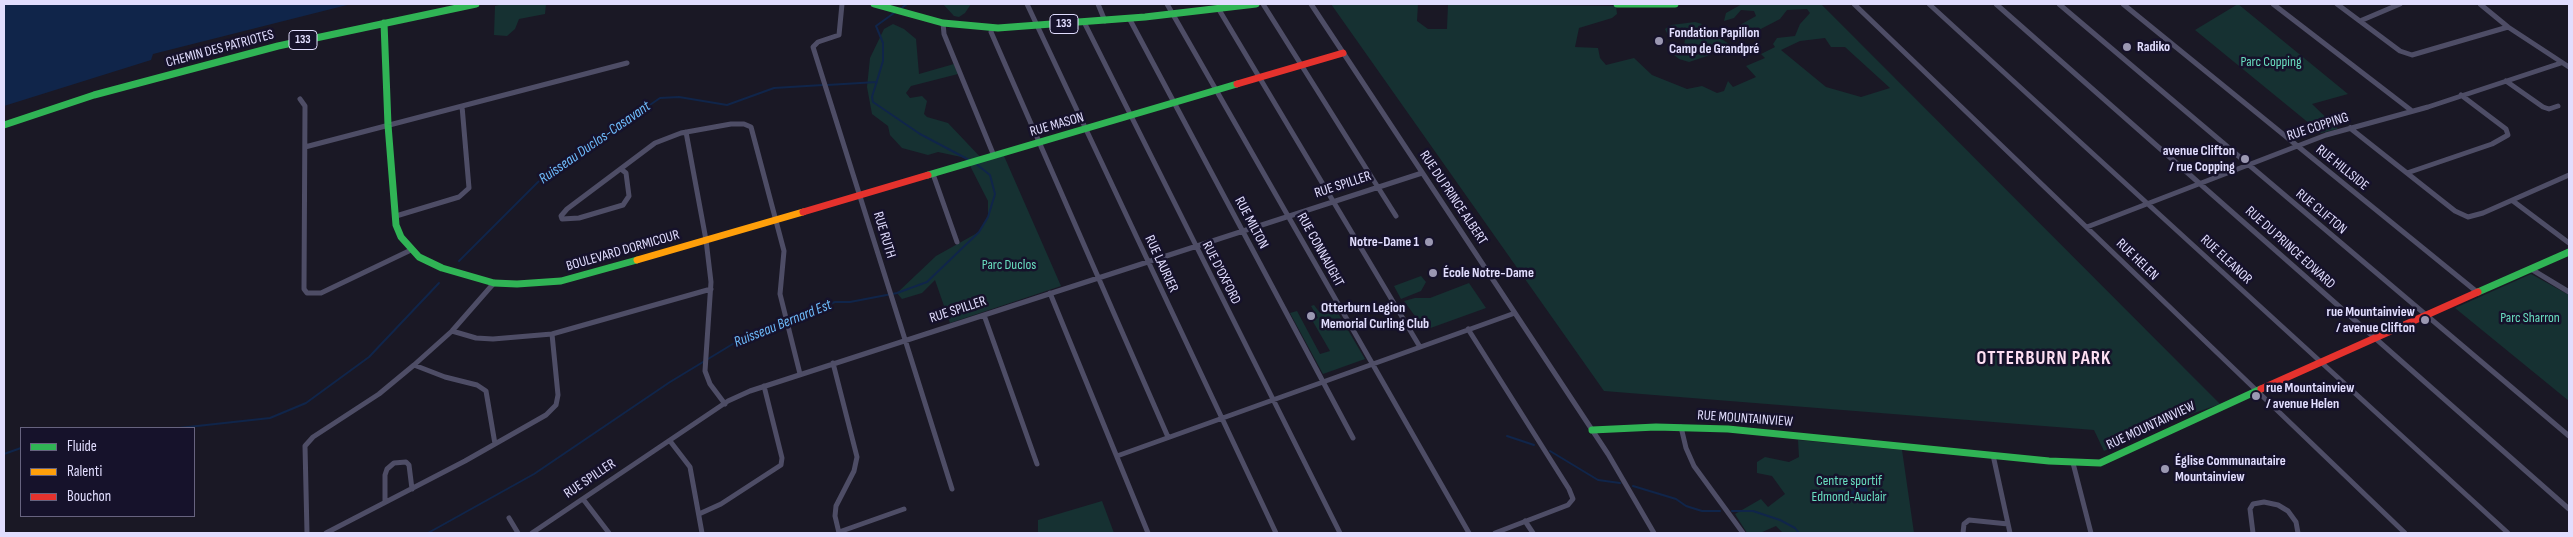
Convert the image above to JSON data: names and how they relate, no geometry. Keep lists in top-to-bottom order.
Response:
{
  "streets": {
    "street": [
      "133",
      "CHEMIN DES PATRIOTES",
      "RUE MASON",
      "RUE COPPING",
      "RUE HILLSIDE",
      "RUE SPILLER",
      "RUE DU PRINCE ALBERT",
      "RUE CLIFTON",
      "RUE MILTON",
      "RUE RUTH",
      "RUE DU PRINCE EDWARD",
      "RUE CONNAUGHT",
      "BOULEVARD DORMICOUR",
      "RUE HELEN",
      "RUE ELEANOR",
      "RUE LAURIER",
      "RUE D'OXFORD",
      "RUE MOUNTAINVIEW"
    ]
  },
  "crossings": [
    ["133", "RUE MILTON"],
    ["133", "RUE CONNAUGHT"],
    ["133", "RUE LAURIER"],
    ["133", "RUE D'OXFORD"],
    ["CHEMIN DES PATRIOTES", "BOULEVARD DORMICOUR"],
    ["RUE MASON", "RUE DU PRINCE ALBERT"],
    ["RUE MASON", "RUE MILTON"],
    ["RUE MASON", "RUE RUTH"],
    ["RUE MASON", "RUE CONNAUGHT"],
    ["RUE MASON", "BOULEVARD DORMICOUR"],
    ["RUE MASON", "RUE LAURIER"],
    ["RUE MASON", "RUE D'OXFORD"],
    ["RUE COPPING", "RUE HILLSIDE"],
    ["RUE COPPING", "RUE CLIFTON"],
    ["RUE COPPING", "RUE DU PRINCE EDWARD"],
    ["RUE COPPING", "RUE HELEN"],
    ["RUE COPPING", "RUE ELEANOR"],
    ["RUE HILLSIDE", "RUE MOUNTAINVIEW"],
    ["RUE SPILLER", "RUE DU PRINCE ALBERT"],
    ["RUE SPILLER", "RUE MILTON"],
    ["RUE SPILLER", "RUE RUTH"],
    ["RUE SPILLER", "RUE CONNAUGHT"],
    ["RUE SPILLER", "RUE LAURIER"],
    ["RUE SPILLER", "RUE D'OXFORD"],
    ["RUE DU PRINCE ALBERT", "RUE MOUNTAINVIEW"],
    ["RUE CLIFTON", "RUE MOUNTAINVIEW"],
    ["RUE DU PRINCE EDWARD", "RUE MOUNTAINVIEW"],
    ["RUE HELEN", "RUE MOUNTAINVIEW"],
    ["RUE ELEANOR", "RUE MOUNTAINVIEW"]
  ],
  "districts": ["OTTERBURN PARK"],
  "water": ["Ruisseau Duclos-Casavant", "Ruisseau Bernard Est"],
  "parks": [
    "Parc Copping",
    "Parc Duclos",
    "Parc Sharron",
    "Centre sportif Edmond-Auclair"
  ],
  "places": [
    "Fondation Papillon Camp de Grandpré",
    "Radiko",
    "avenue Clifton / rue Copping",
    "Notre-Dame 1",
    "École Notre-Dame",
    "Otterburn Legion Memorial Curling Club",
    "rue Mountainview / avenue Clifton",
    "rue Mountainview / avenue Helen",
    "Église Communautaire Mountainview"
  ],
  "legend": ["Fluide", "Ralenti", "Bouchon"]
}
